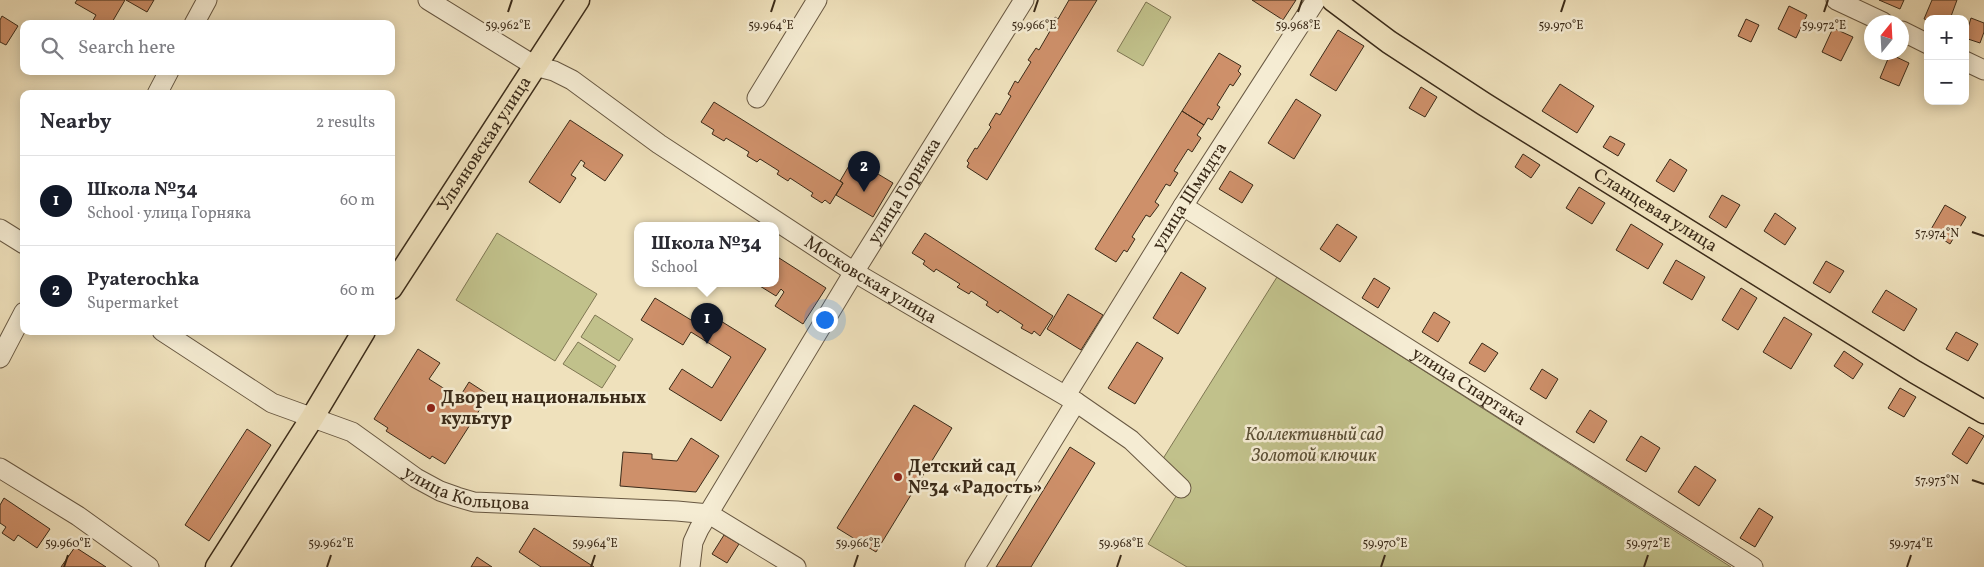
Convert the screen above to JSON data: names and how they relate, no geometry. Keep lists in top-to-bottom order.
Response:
{
  "streets": {
    "main road": ["Ульяновская улица", "Сланцевая улица"],
    "street": [
      "улица Горняка",
      "улица Шмидта",
      "Московская улица",
      "улица Спартака",
      "улица Кольцова"
    ]
  },
  "crossings": [
    ["Ульяновская улица", "Московская улица"],
    ["улица Горняка", "Московская улица"],
    ["улица Горняка", "улица Кольцова"],
    ["улица Шмидта", "Московская улица"],
    ["улица Шмидта", "улица Спартака"]
  ],
  "parks": ["Коллективный сад Золотой ключик"],
  "places": ["Дворец национальных культур", "Детский сад №34 «Радость»"],
  "north": "top",
  "page": {
    "map_buttons": ["+", "−"],
    "search": "Search here",
    "heading": ["Nearby", "2 results"],
    "pins": ["2", "1"],
    "list": [
      {
        "mark": "1",
        "name": "Школа №34",
        "note": "School · улица Горняка",
        "value": "60 m"
      },
      {
        "mark": "2",
        "name": "Pyaterochka",
        "note": "Supermarket",
        "value": "60 m"
      }
    ],
    "popup": ["Школа №34", "School"]
  },
  "coordinates": [
    "59.962°E",
    "59.964°E",
    "59.966°E",
    "59.968°E",
    "59.970°E",
    "59.972°E",
    "57.974°N",
    "57.973°N",
    "59.960°E",
    "59.974°E"
  ]
}
